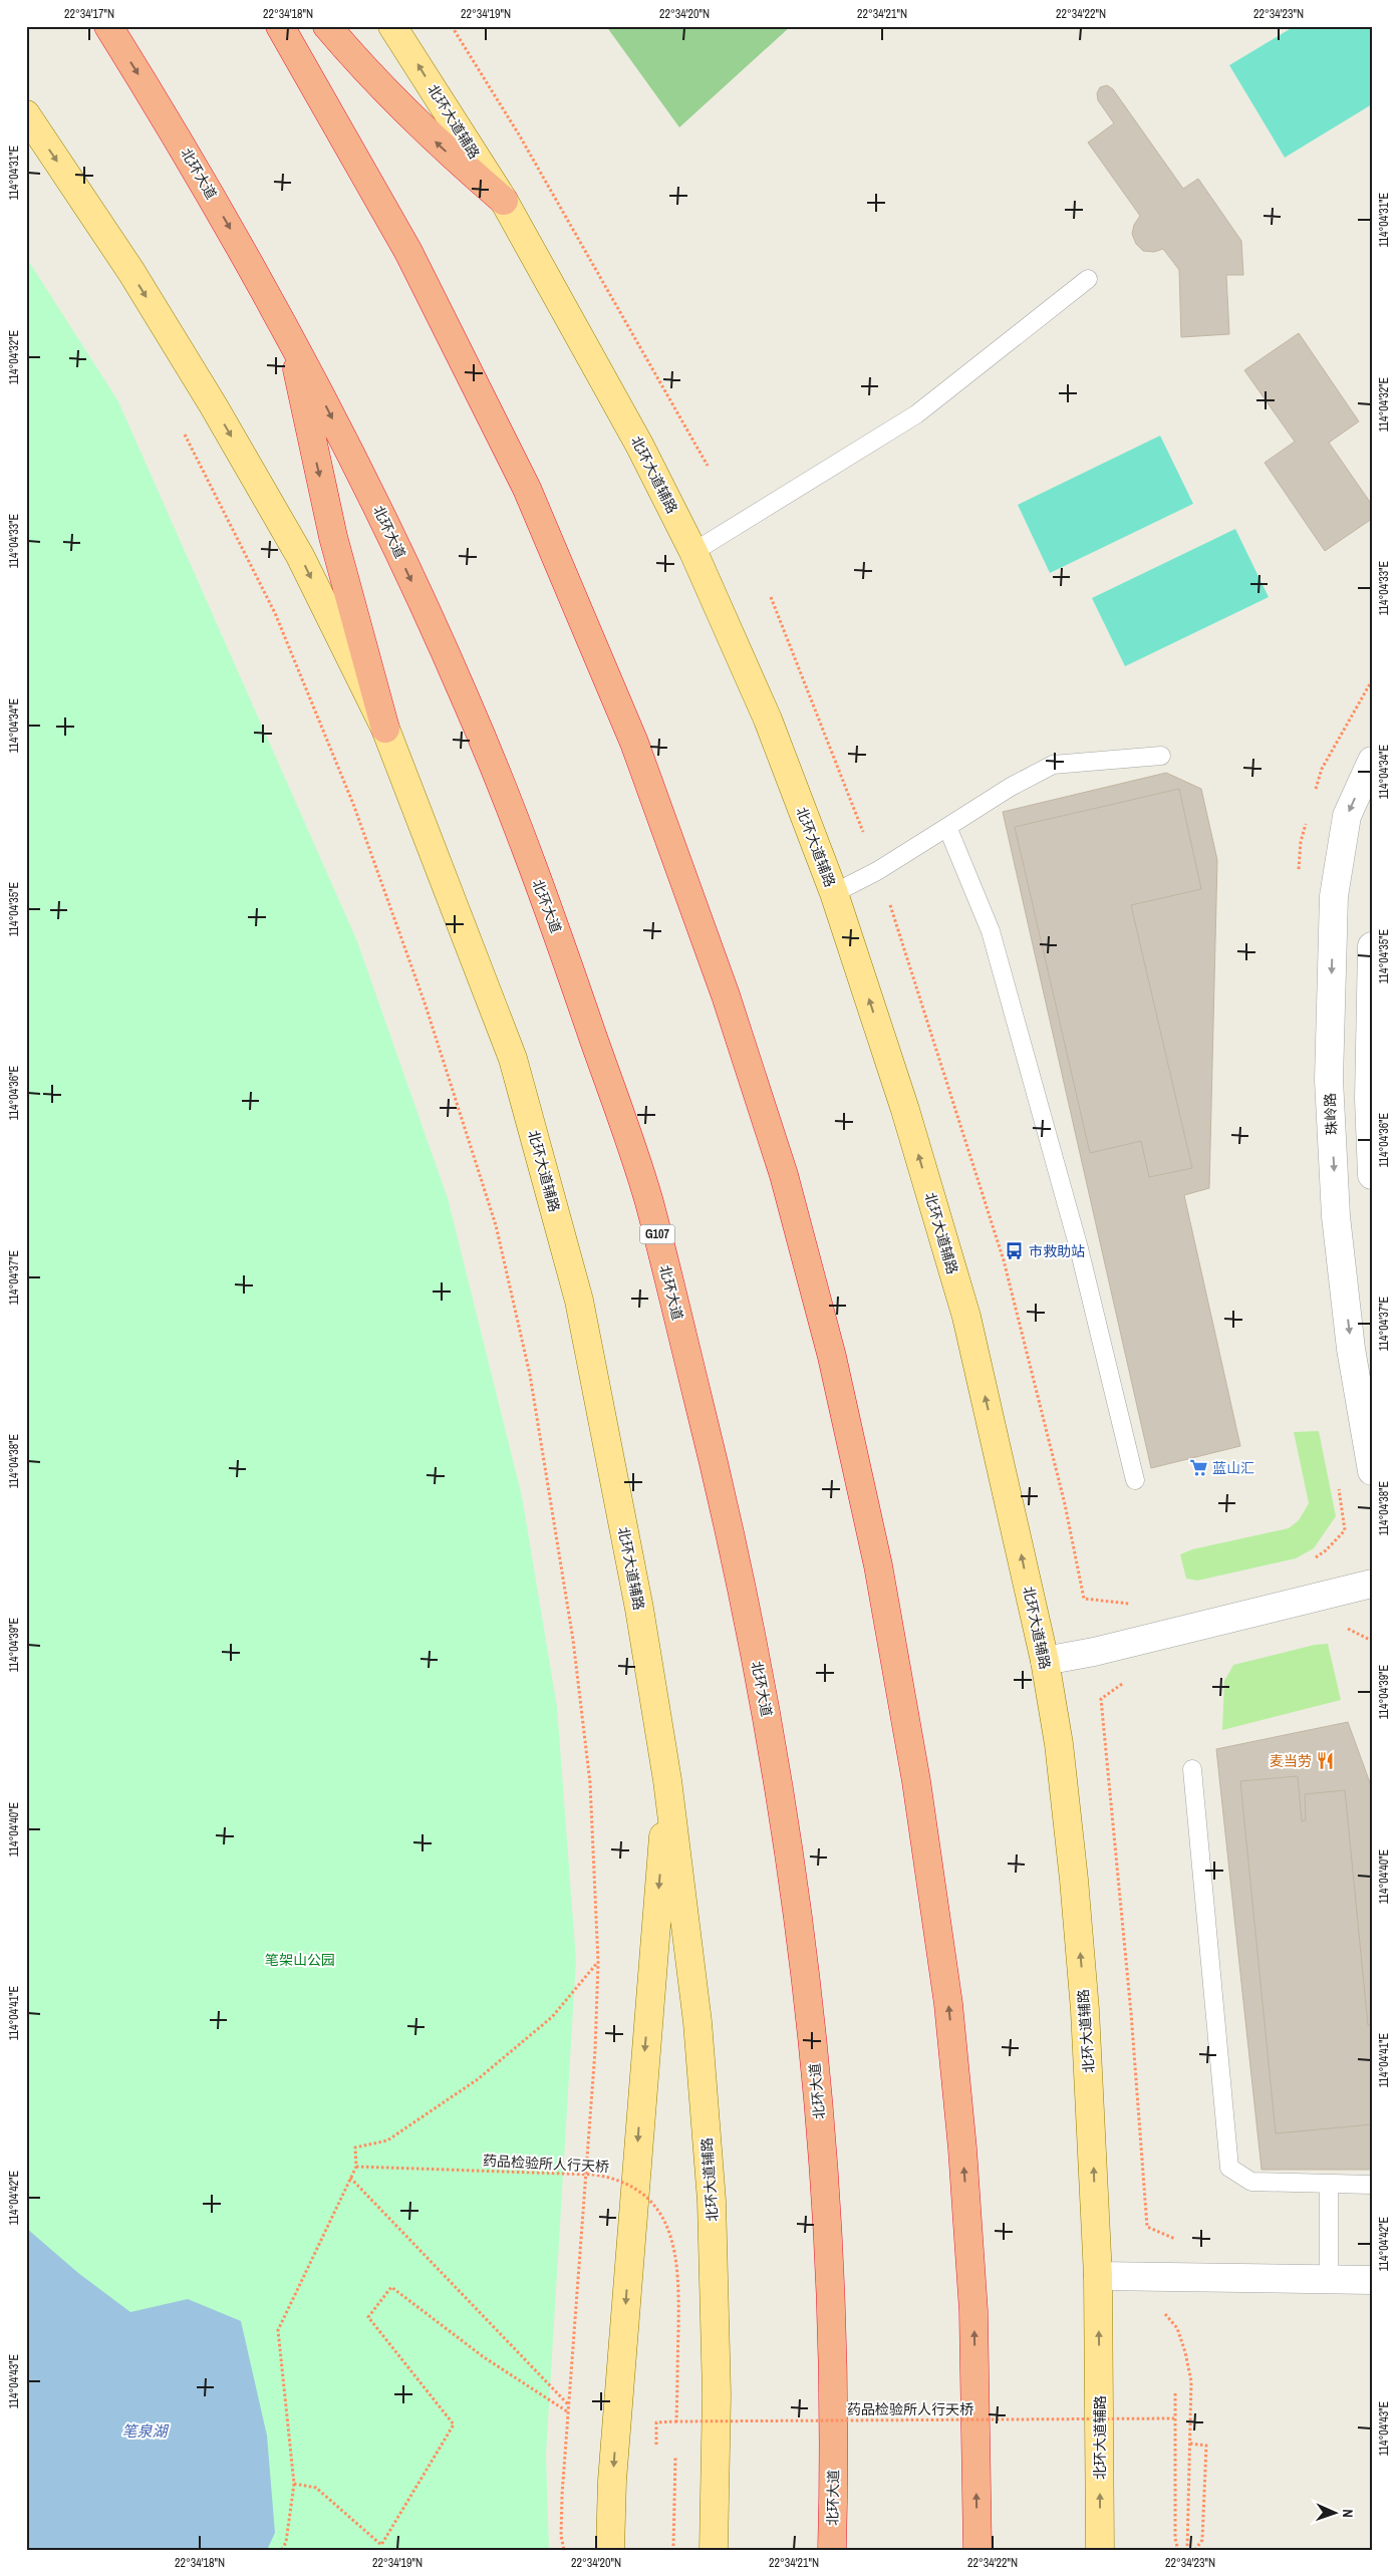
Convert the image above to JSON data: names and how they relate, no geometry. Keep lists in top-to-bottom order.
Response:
{
  "streets": {
    "highway": ["北环大道", "G107"],
    "main road": ["北环大道辅路"],
    "street": ["珠岭路"],
    "path": ["药品检验所人行天桥"]
  },
  "water": ["笔泉湖"],
  "parks": ["笔架山公园"],
  "places": {
    "bus stop": ["市救助站"],
    "supermarket": ["蓝山汇"],
    "restaurant": ["麦当劳"]
  },
  "north": "right",
  "coordinates": [
    "22°34'17\"N",
    "22°34'18\"N",
    "22°34'19\"N",
    "22°34'20\"N",
    "22°34'21\"N",
    "22°34'22\"N",
    "22°34'23\"N",
    "114°04'31\"E",
    "114°04'32\"E",
    "114°04'33\"E",
    "114°04'34\"E",
    "114°04'35\"E",
    "114°04'36\"E",
    "114°04'37\"E",
    "114°04'38\"E",
    "114°04'39\"E",
    "114°04'40\"E",
    "114°04'41\"E",
    "114°04'42\"E",
    "114°04'43\"E"
  ]
}
